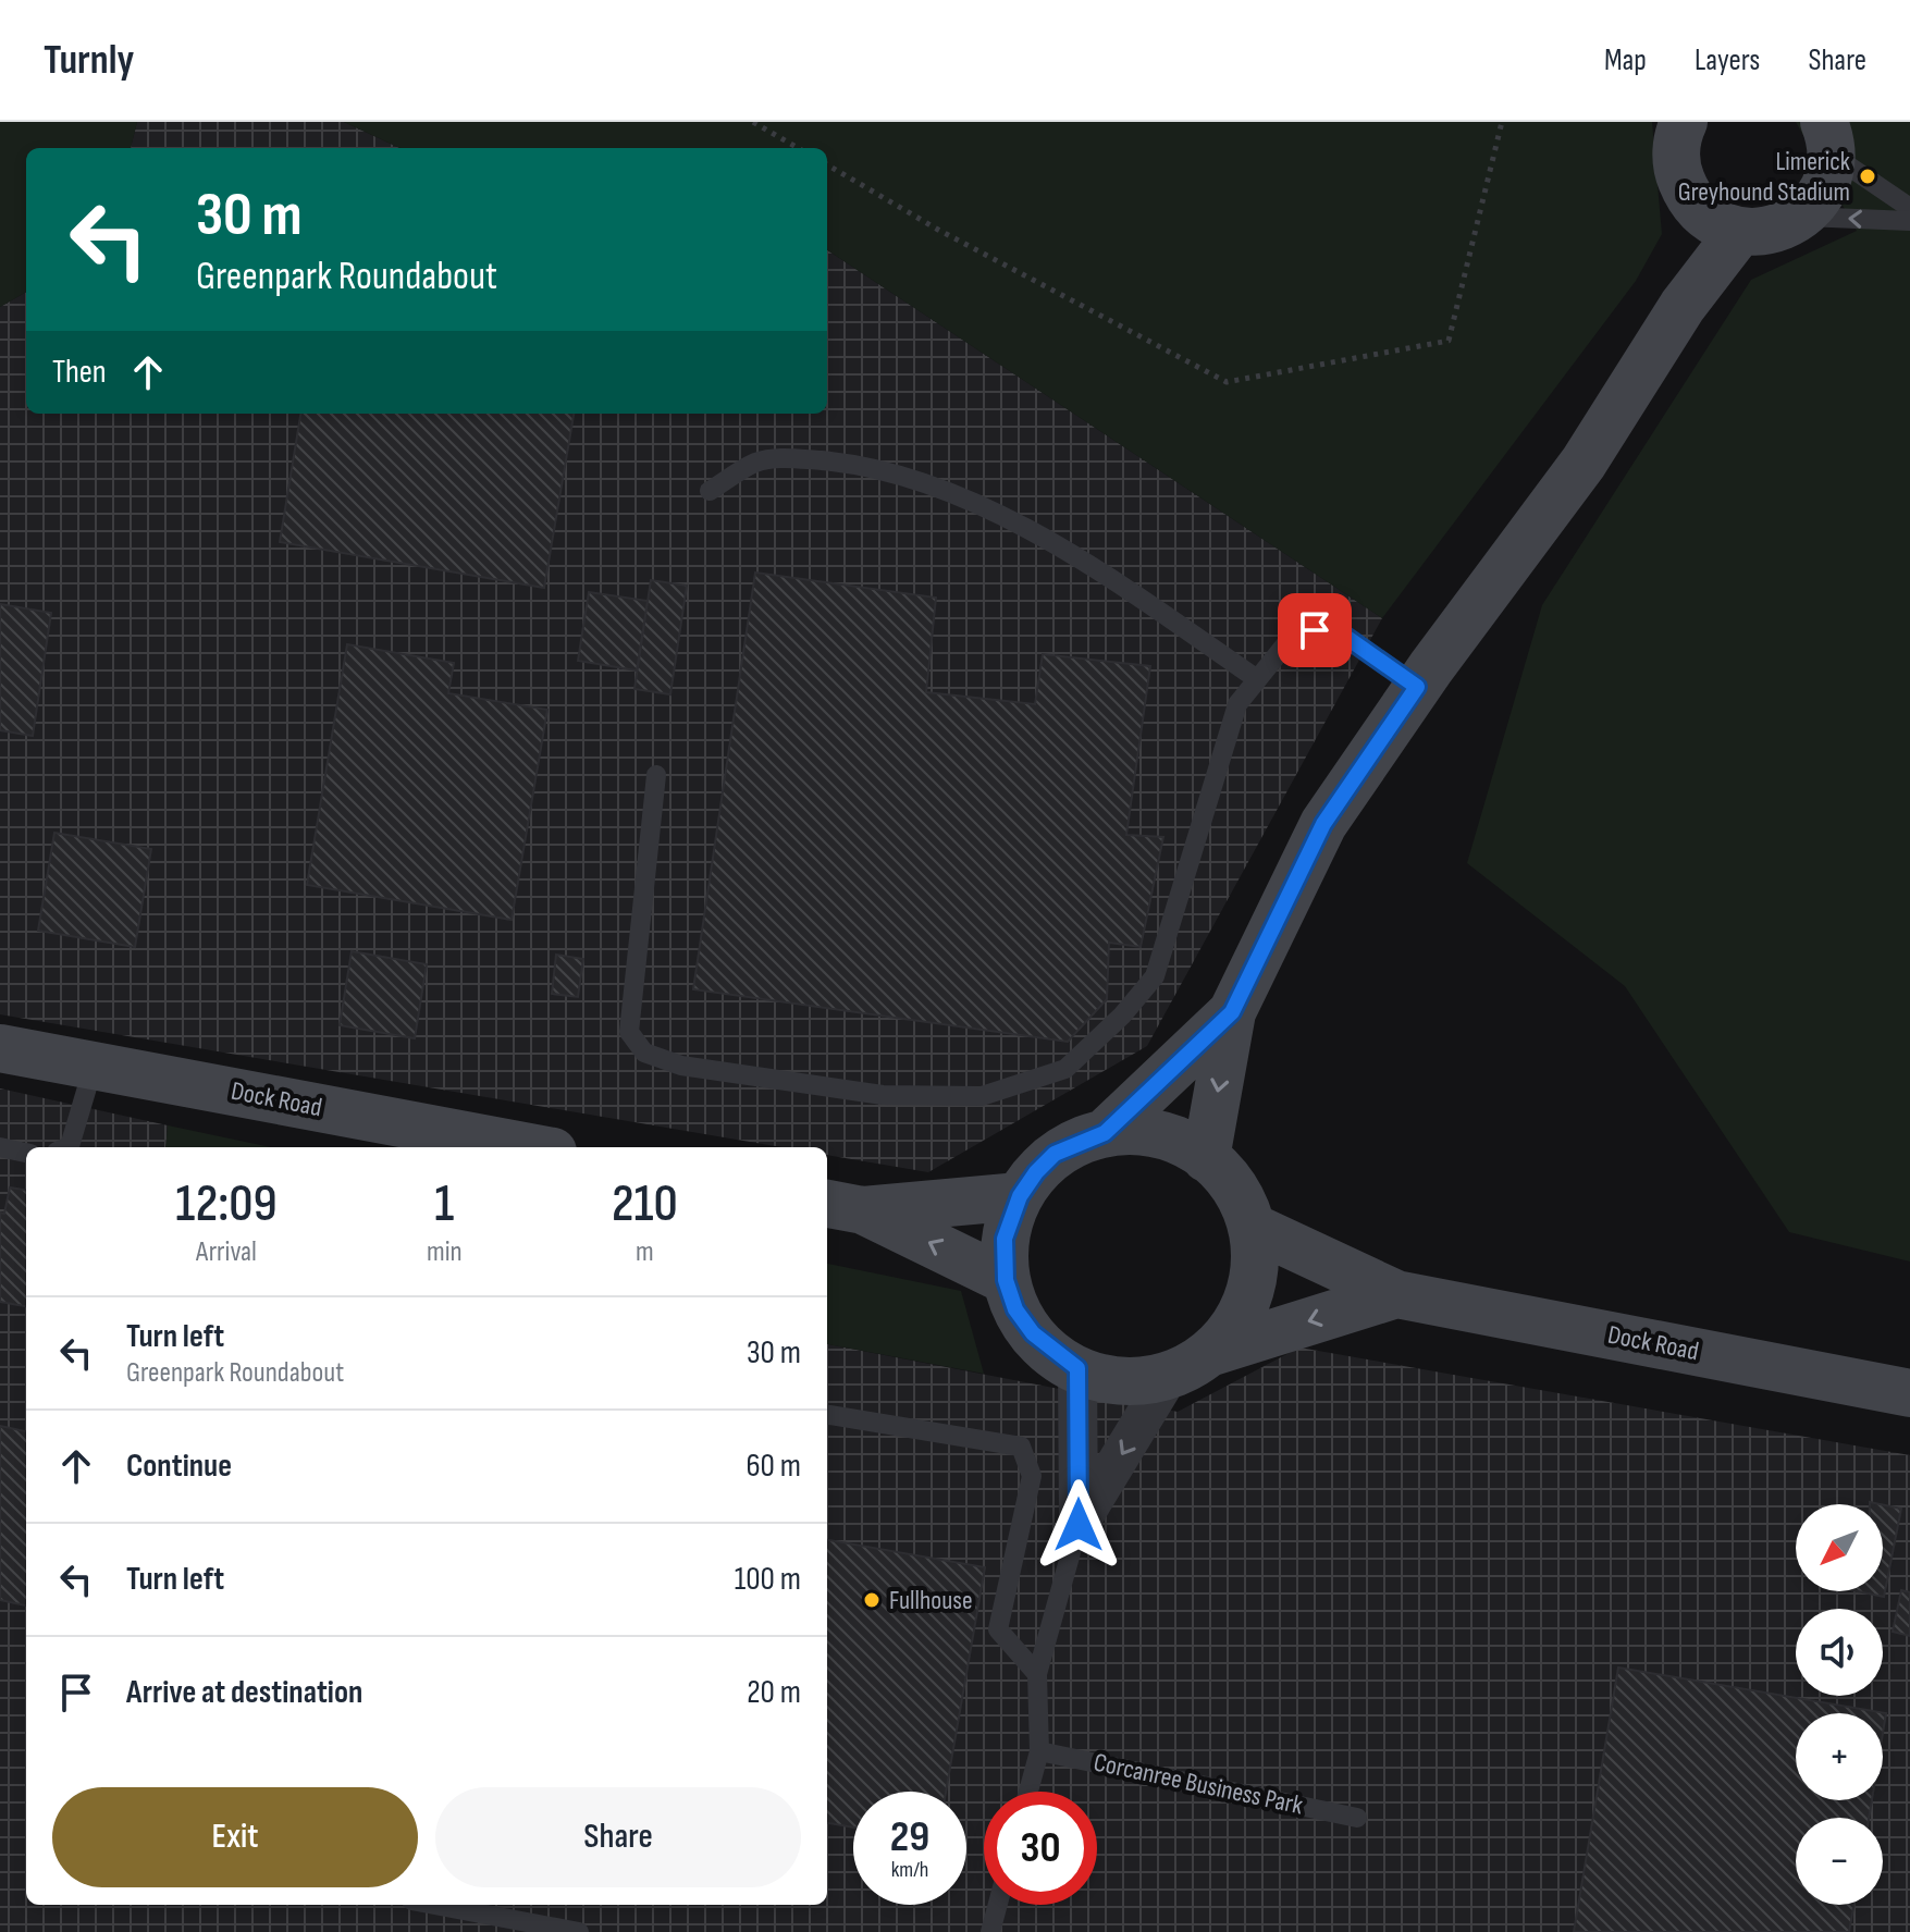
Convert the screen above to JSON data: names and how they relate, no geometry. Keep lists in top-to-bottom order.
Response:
{
  "streets": {
    "main road": ["Dock Road"],
    "lane": ["Corcanree Business Park"]
  },
  "places": ["Limerick Greyhound Stadium", "Fullhouse"],
  "north": "bottom left",
  "page": {
    "header": "Turnly",
    "nav": ["Map", "Layers", "Share"],
    "turn": ["30 m", "Greenpark Roundabout"],
    "then": "Then",
    "eta": [
      "12:09",
      "Arrival",
      "1",
      "min",
      "210",
      "m"
    ],
    "list": [
      {
        "name": "Turn left",
        "note": "Greenpark Roundabout",
        "value": "30 m"
      },
      {
        "name": "Continue",
        "value": "60 m"
      },
      {
        "name": "Turn left",
        "value": "100 m"
      },
      {
        "name": "Arrive at destination",
        "value": "20 m"
      }
    ],
    "map_buttons": ["+", "−"],
    "buttons": ["Exit", "Share"],
    "speed": "29 km/h",
    "limit": "30"
  }
}
